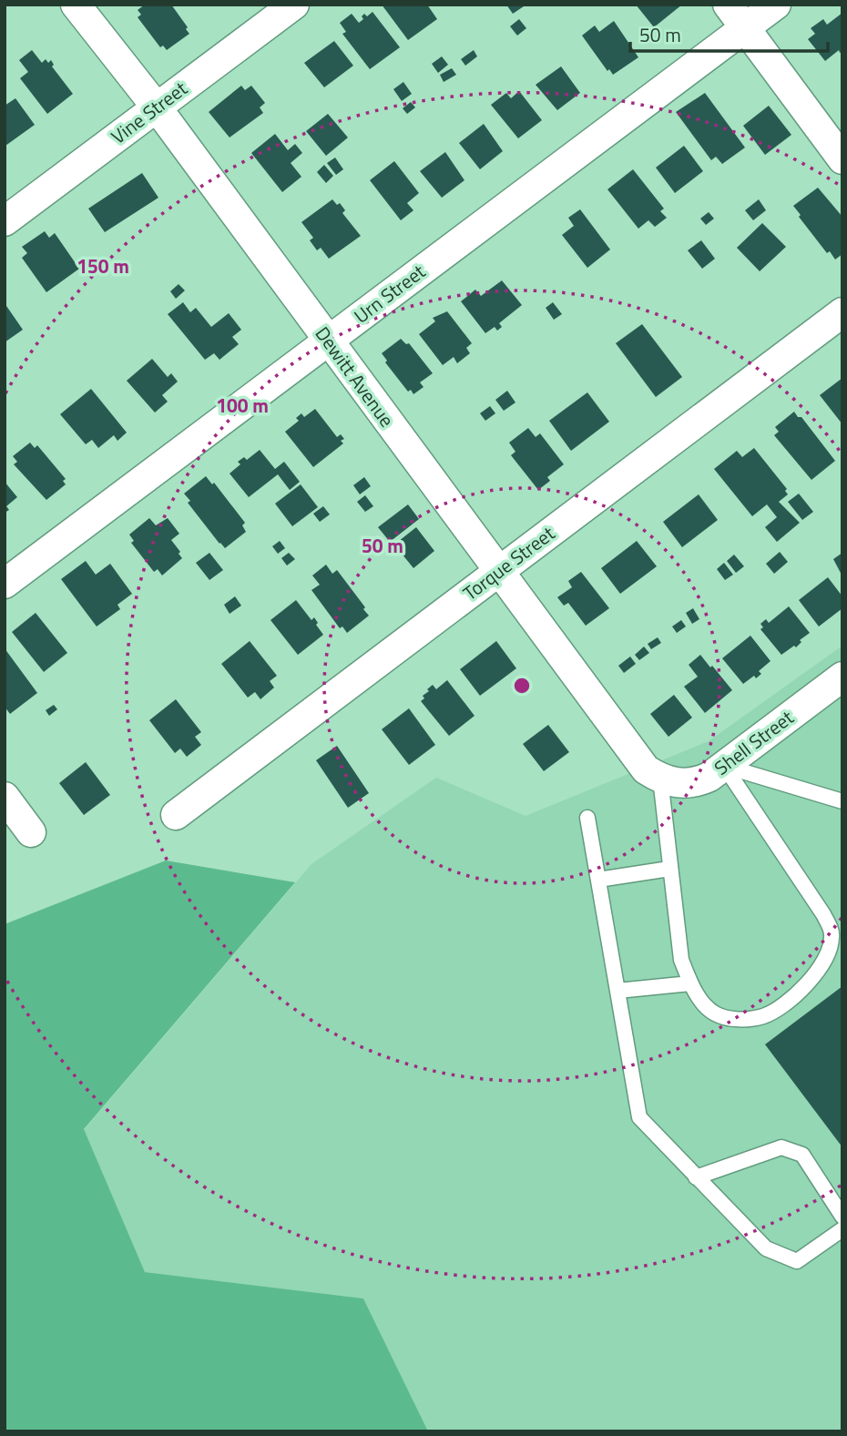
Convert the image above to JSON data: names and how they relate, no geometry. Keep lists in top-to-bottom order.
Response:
{
  "streets": {
    "street": [
      "Vine Street",
      "Urn Street",
      "Dewitt Avenue",
      "Torque Street",
      "Shell Street"
    ]
  },
  "crossings": [
    ["Vine Street", "Dewitt Avenue"],
    ["Urn Street", "Dewitt Avenue"],
    ["Dewitt Avenue", "Torque Street"],
    ["Dewitt Avenue", "Shell Street"]
  ],
  "scale_bar": "50 m",
  "rings": ["150 m", "100 m", "50 m"]
}
